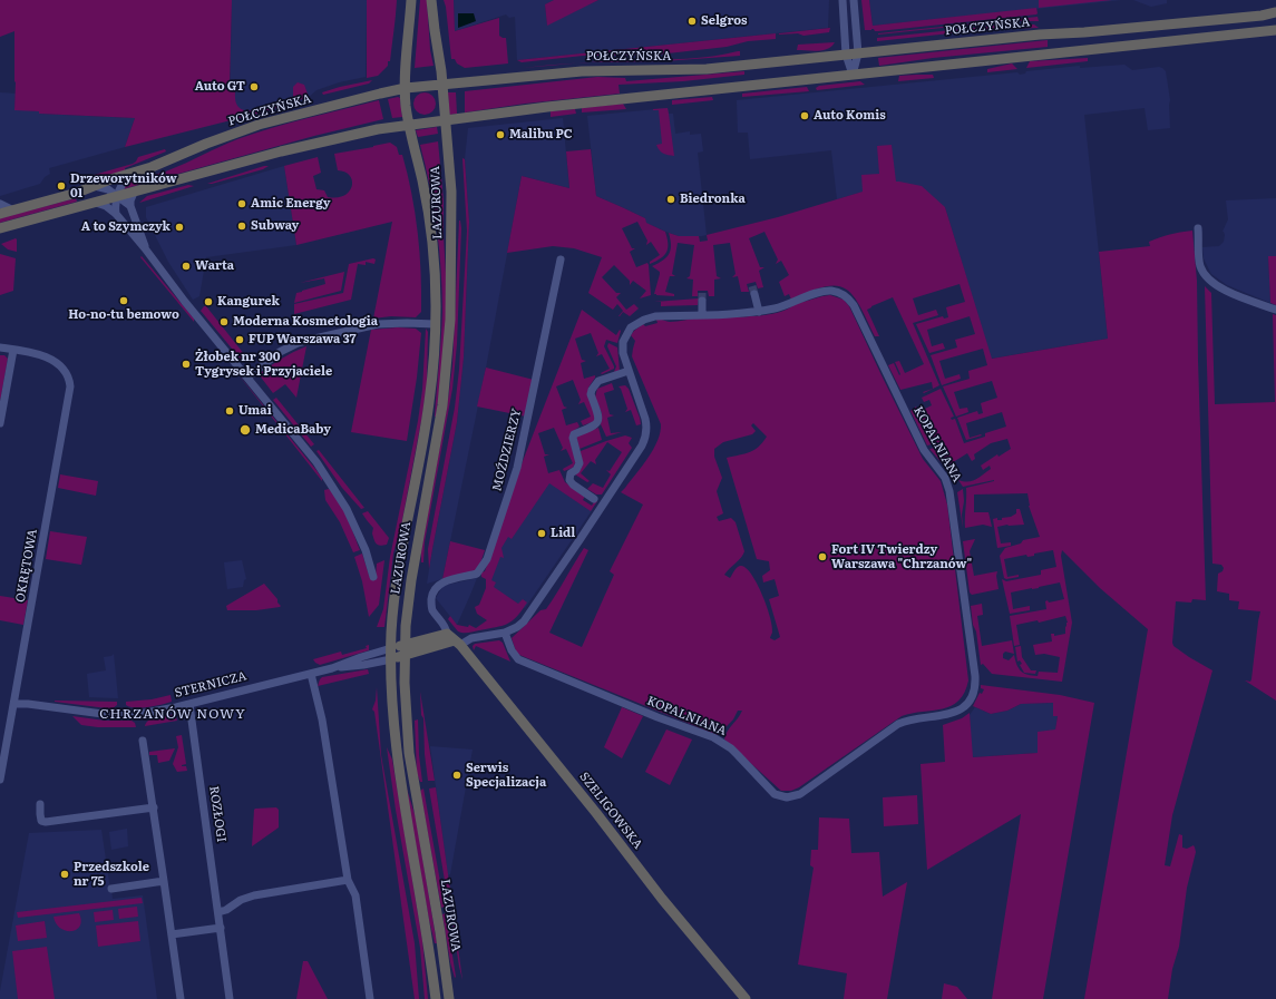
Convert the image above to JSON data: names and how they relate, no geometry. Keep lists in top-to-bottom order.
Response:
{
  "streets": {
    "main road": [
      "POŁCZYŃSKA",
      "LAZUROWA",
      "STERNICZA",
      "SZELIGOWSKA"
    ],
    "street": [
      "KOPALNIANA",
      "MOŹDZIERZY",
      "OKRĘTOWA",
      "ROZŁOGI"
    ]
  },
  "crossings": [
    ["POŁCZYŃSKA", "LAZUROWA"],
    ["LAZUROWA", "STERNICZA"],
    ["KOPALNIANA", "MOŹDZIERZY"],
    ["KOPALNIANA", "SZELIGOWSKA"],
    ["MOŹDZIERZY", "SZELIGOWSKA"],
    ["OKRĘTOWA", "STERNICZA"],
    ["STERNICZA", "ROZŁOGI"]
  ],
  "districts": ["CHRZANÓW NOWY"],
  "places": [
    "Selgros",
    "Auto GT",
    "Auto Komis",
    "Malibu PC",
    "Drzeworytników 01",
    "Biedronka",
    "Amic Energy",
    "Subway",
    "A to Szymczyk",
    "Warta",
    "Ho-no-tu bemowo",
    "Kangurek",
    "Moderna Kosmetologia",
    "FUP Warszawa 37",
    "Żłobek nr 300 Tygrysek i Przyjaciele",
    "Umai",
    "MedicaBaby",
    "Lidl",
    "Fort IV Twierdzy Warszawa \"Chrzanów\"",
    "Serwis Specjalizacja",
    "Przedszkole nr 75"
  ]
}
